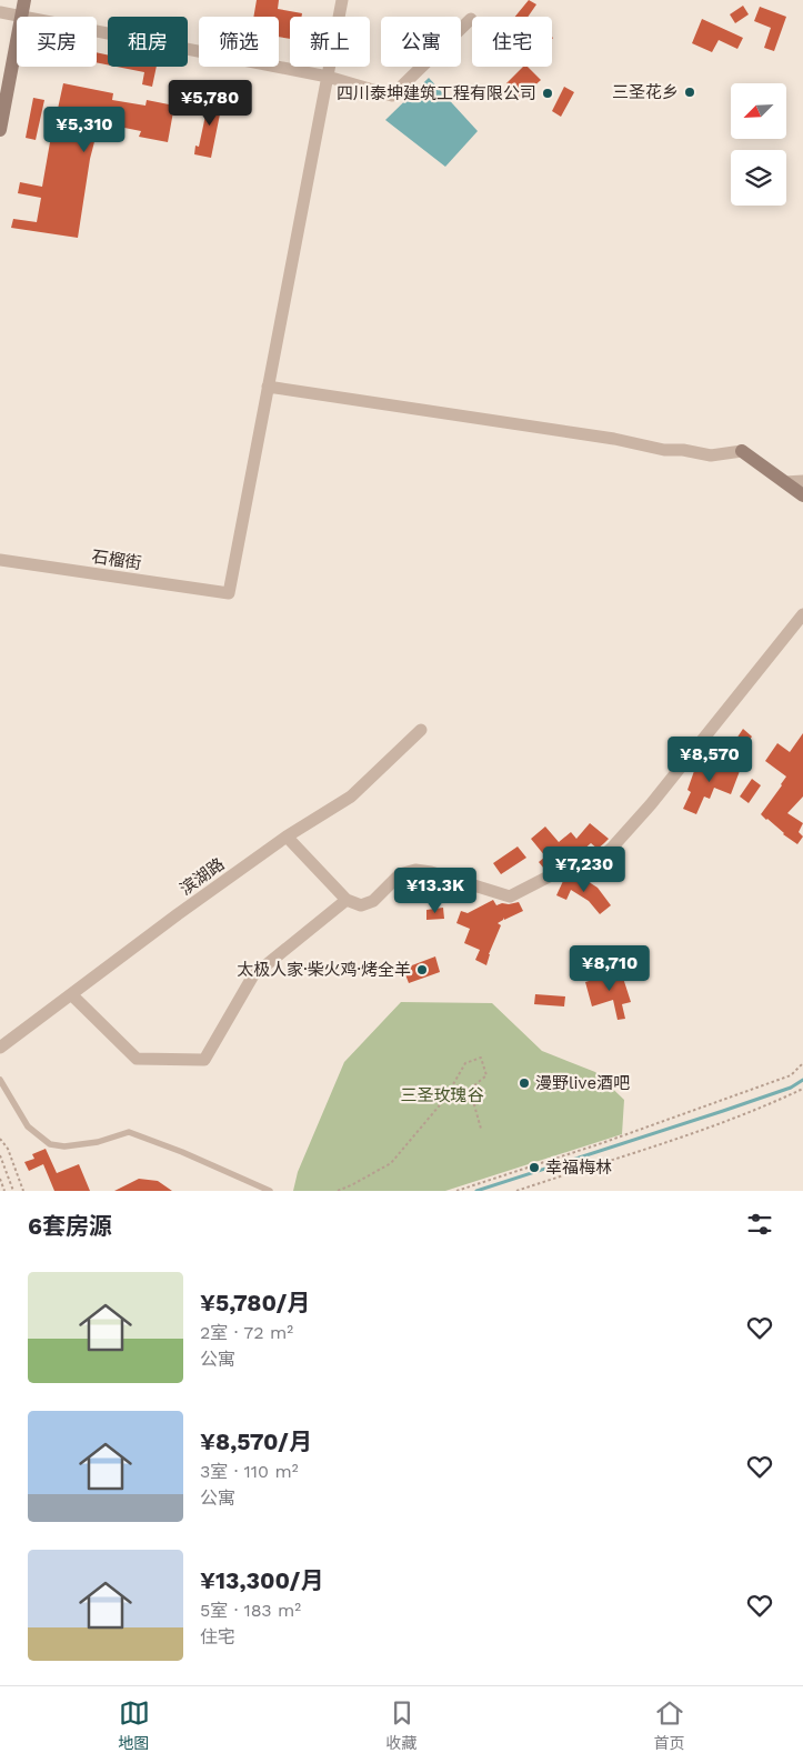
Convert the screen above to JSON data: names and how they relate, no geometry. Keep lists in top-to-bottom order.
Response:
{
  "streets": {
    "street": ["石榴街", "滨湖路"]
  },
  "parks": ["三圣玫瑰谷"],
  "places": [
    "三圣花乡",
    "四川泰坤建筑工程有限公司",
    "太极人家·柴火鸡·烤全羊",
    "漫野live酒吧",
    "幸福梅林"
  ],
  "north": "bottom left",
  "page": {
    "chip": [
      "买房",
      "租房",
      "筛选",
      "新上",
      "公寓",
      "住宅"
    ],
    "price": [
      "¥5,780",
      "¥5,310",
      "¥8,570",
      "¥7,230",
      "¥13.3K",
      "¥8,710"
    ],
    "heading": "6套房源",
    "list": [
      {
        "name": "¥5,780/月",
        "note": "2室 · 72 m² · 公寓"
      },
      {
        "name": "¥8,570/月",
        "note": "3室 · 110 m² · 公寓"
      },
      {
        "name": "¥13,300/月",
        "note": "5室 · 183 m² · 住宅"
      }
    ],
    "tabs": ["地图", "收藏", "首页"]
  }
}
